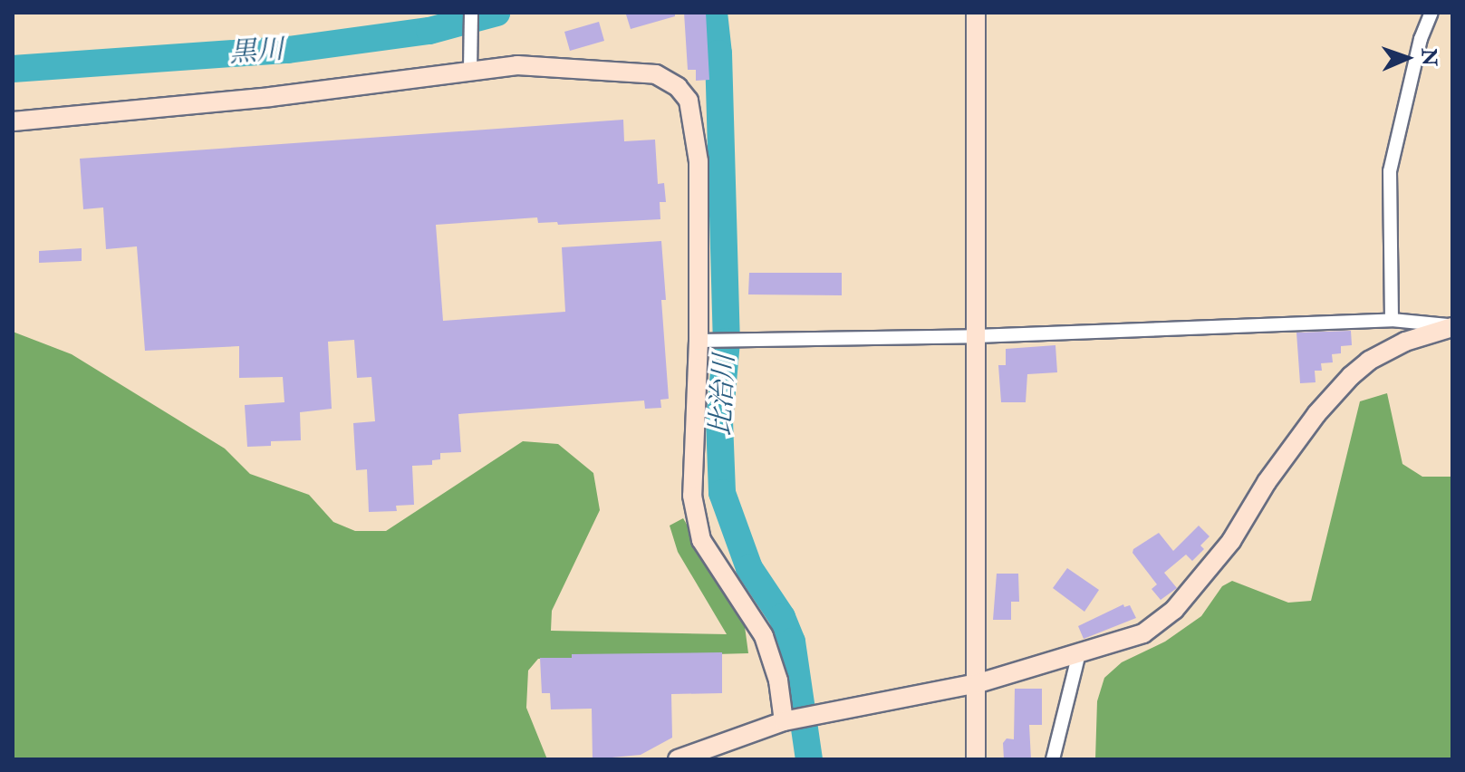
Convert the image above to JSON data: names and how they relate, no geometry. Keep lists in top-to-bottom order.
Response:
{
  "water": ["黒川", "比治川"],
  "north": "right"
}
